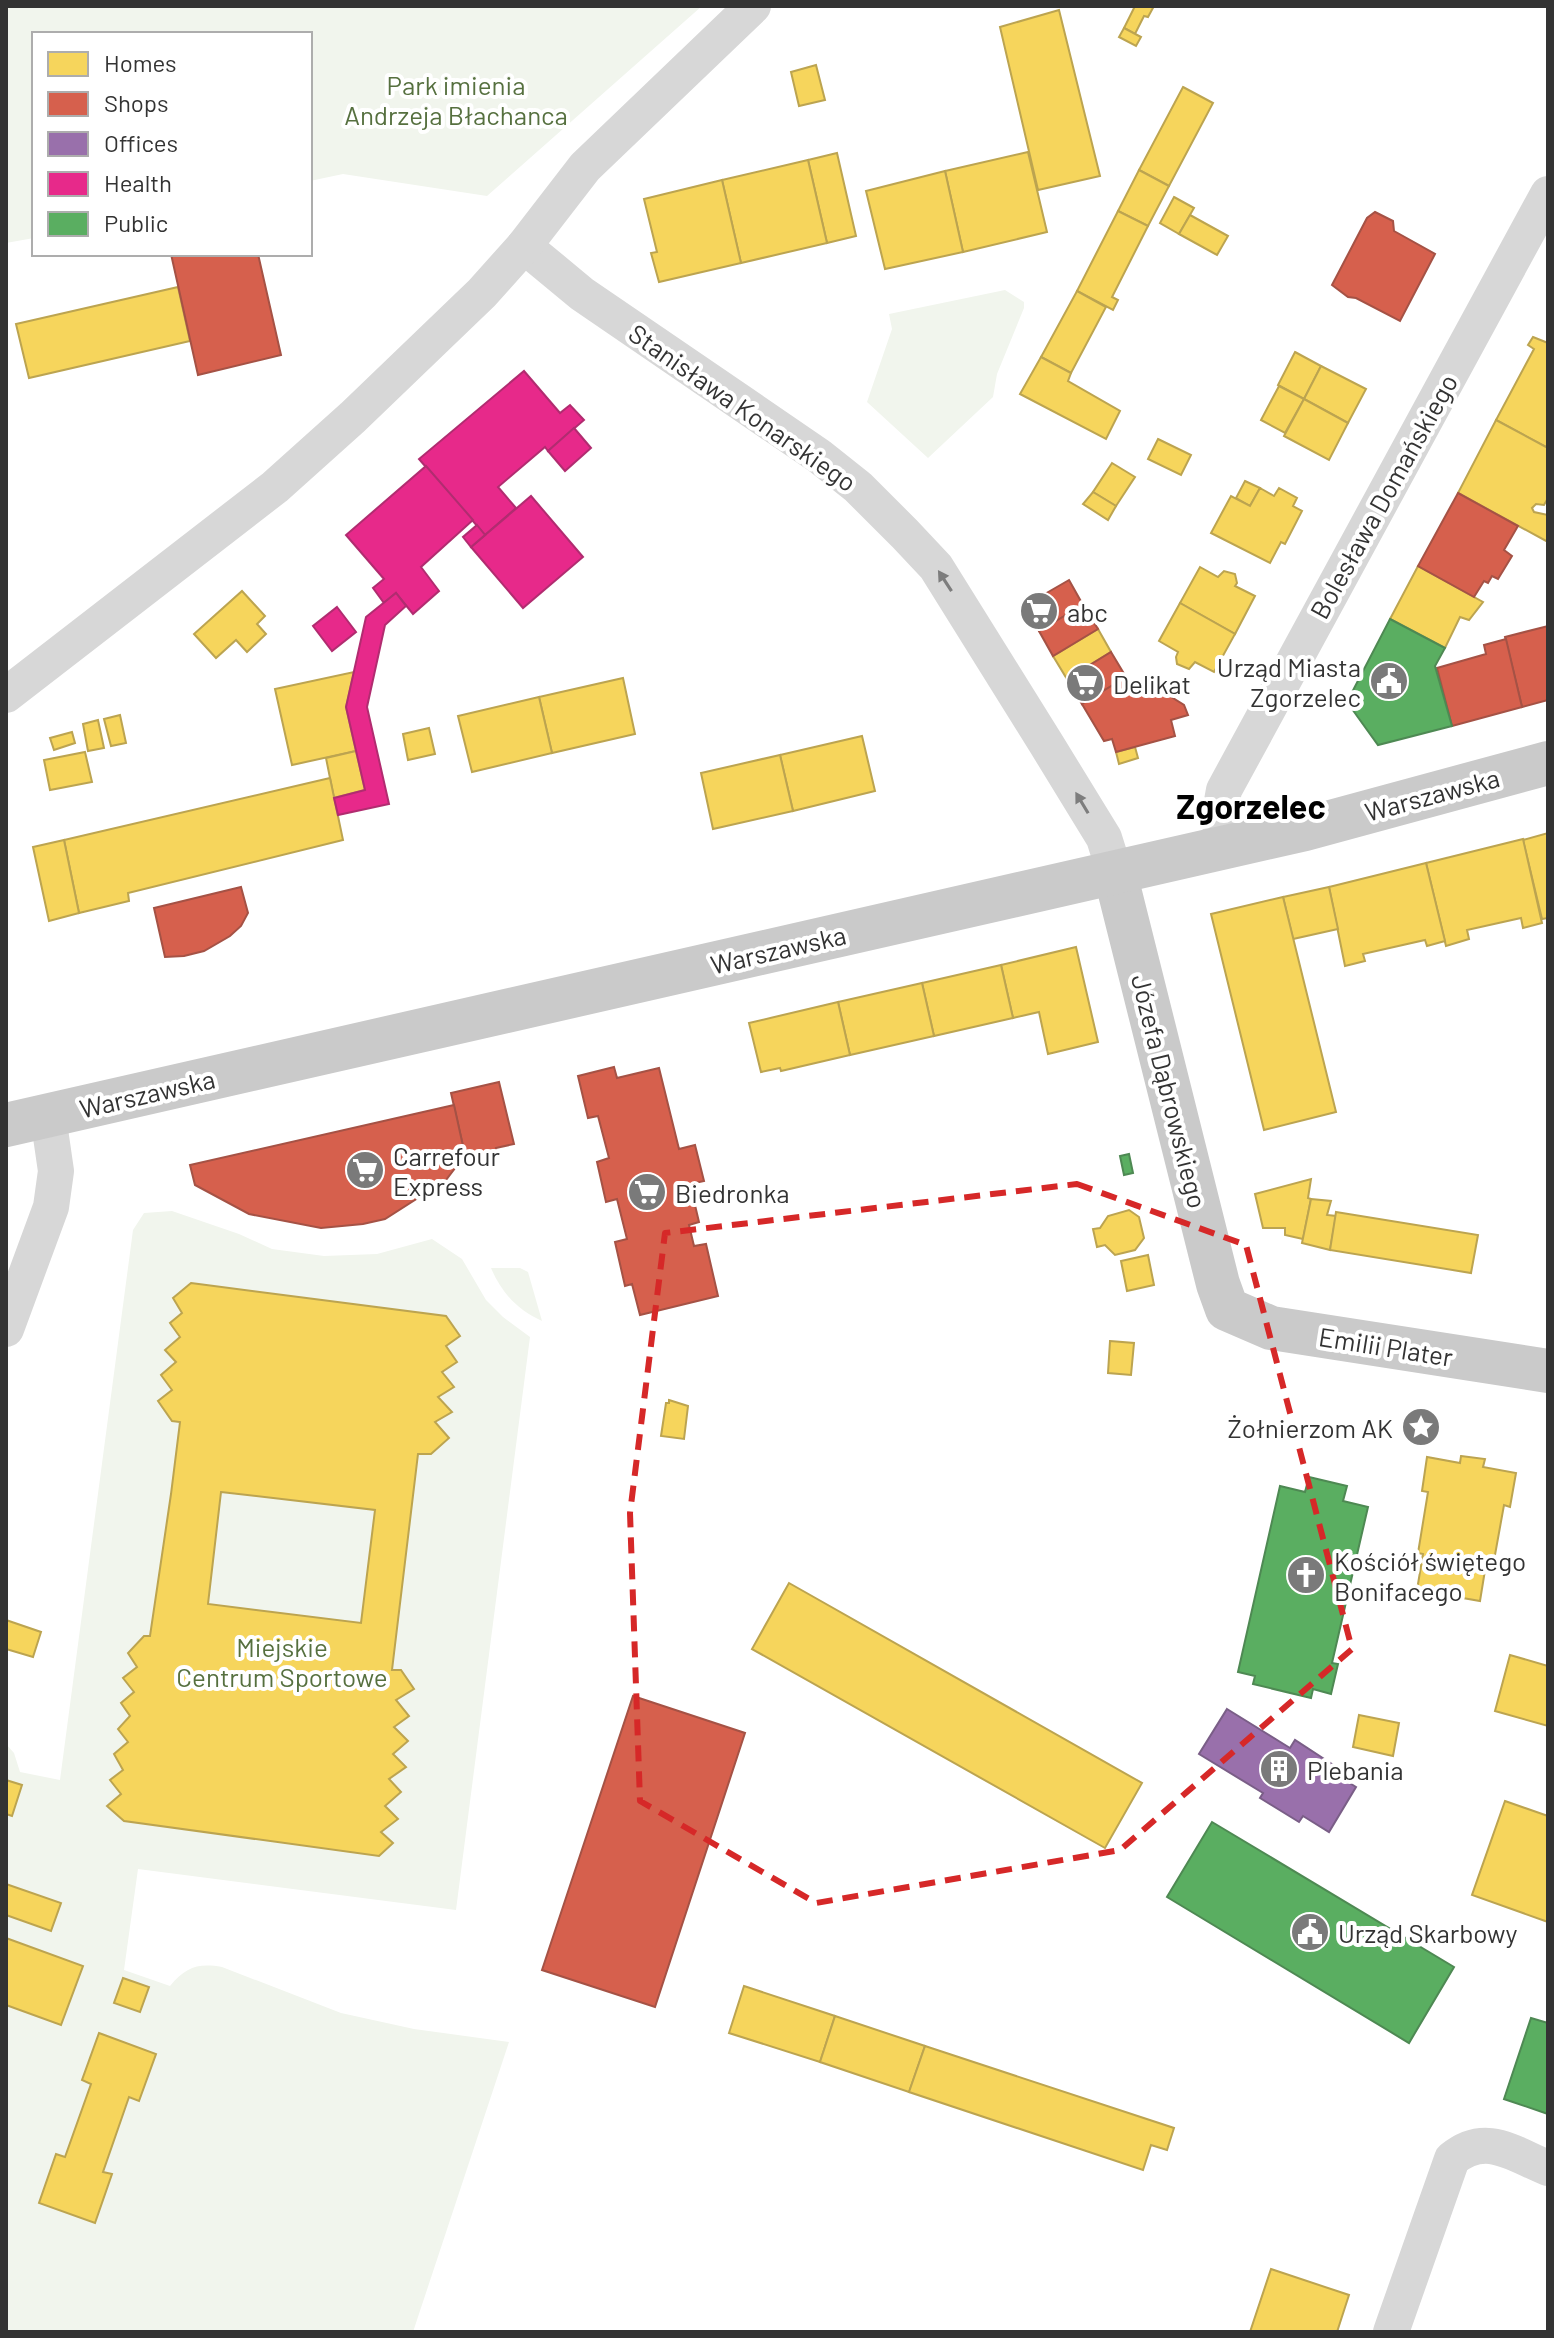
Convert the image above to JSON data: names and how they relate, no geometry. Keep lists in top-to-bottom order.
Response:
{
  "streets": {
    "main road": ["Warszawska", "Józefa Dąbrowskiego", "Emilii Plater"],
    "street": ["Stanisława Konarskiego", "Bolesława Domańskiego"]
  },
  "crossings": [
    ["Stanisława Konarskiego", "Warszawska"],
    ["Stanisława Konarskiego", "Józefa Dąbrowskiego"],
    ["Bolesława Domańskiego", "Warszawska"],
    ["Warszawska", "Józefa Dąbrowskiego"],
    ["Józefa Dąbrowskiego", "Emilii Plater"]
  ],
  "one_way": ["Stanisława Konarskiego"],
  "districts": ["Zgorzelec"],
  "parks": ["Park imienia Andrzeja Błachanca", "Miejskie Centrum Sportowe"],
  "places": {
    "supermarket": [
      "abc",
      "Delikat",
      "Carrefour Express",
      "Biedronka"
    ],
    "public building": ["Urząd Miasta Zgorzelec", "Urząd Skarbowy"],
    "place": ["Żołnierzom AK"],
    "church": ["Kościół świętego Bonifacego"],
    "building": ["Plebania"]
  },
  "legend": [
    "Homes",
    "Shops",
    "Offices",
    "Health",
    "Public"
  ]
}
